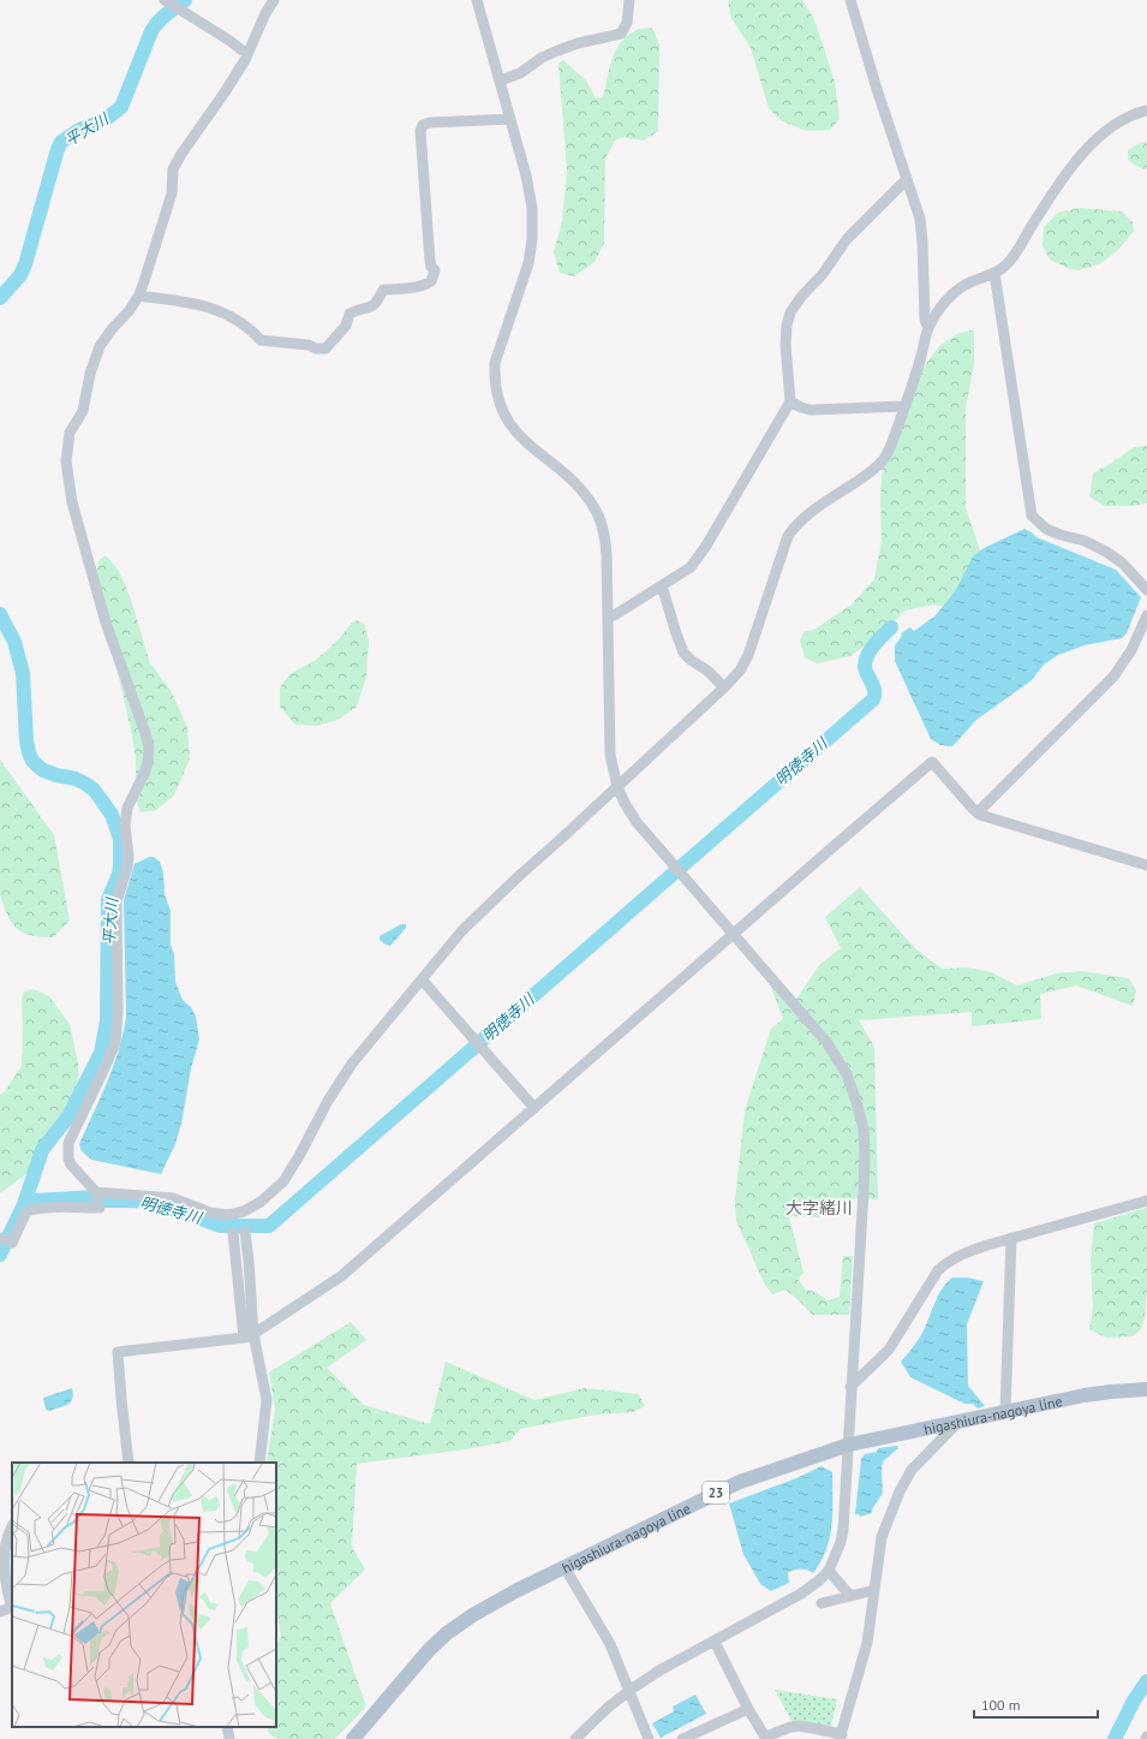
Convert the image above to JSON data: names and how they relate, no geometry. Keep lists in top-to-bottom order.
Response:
{
  "streets": {
    "main road": ["higashiura-nagoya line", "23"]
  },
  "districts": ["大字緒川"],
  "water": ["平大川", "明徳寺川"],
  "scale_bar": "100 m"
}
